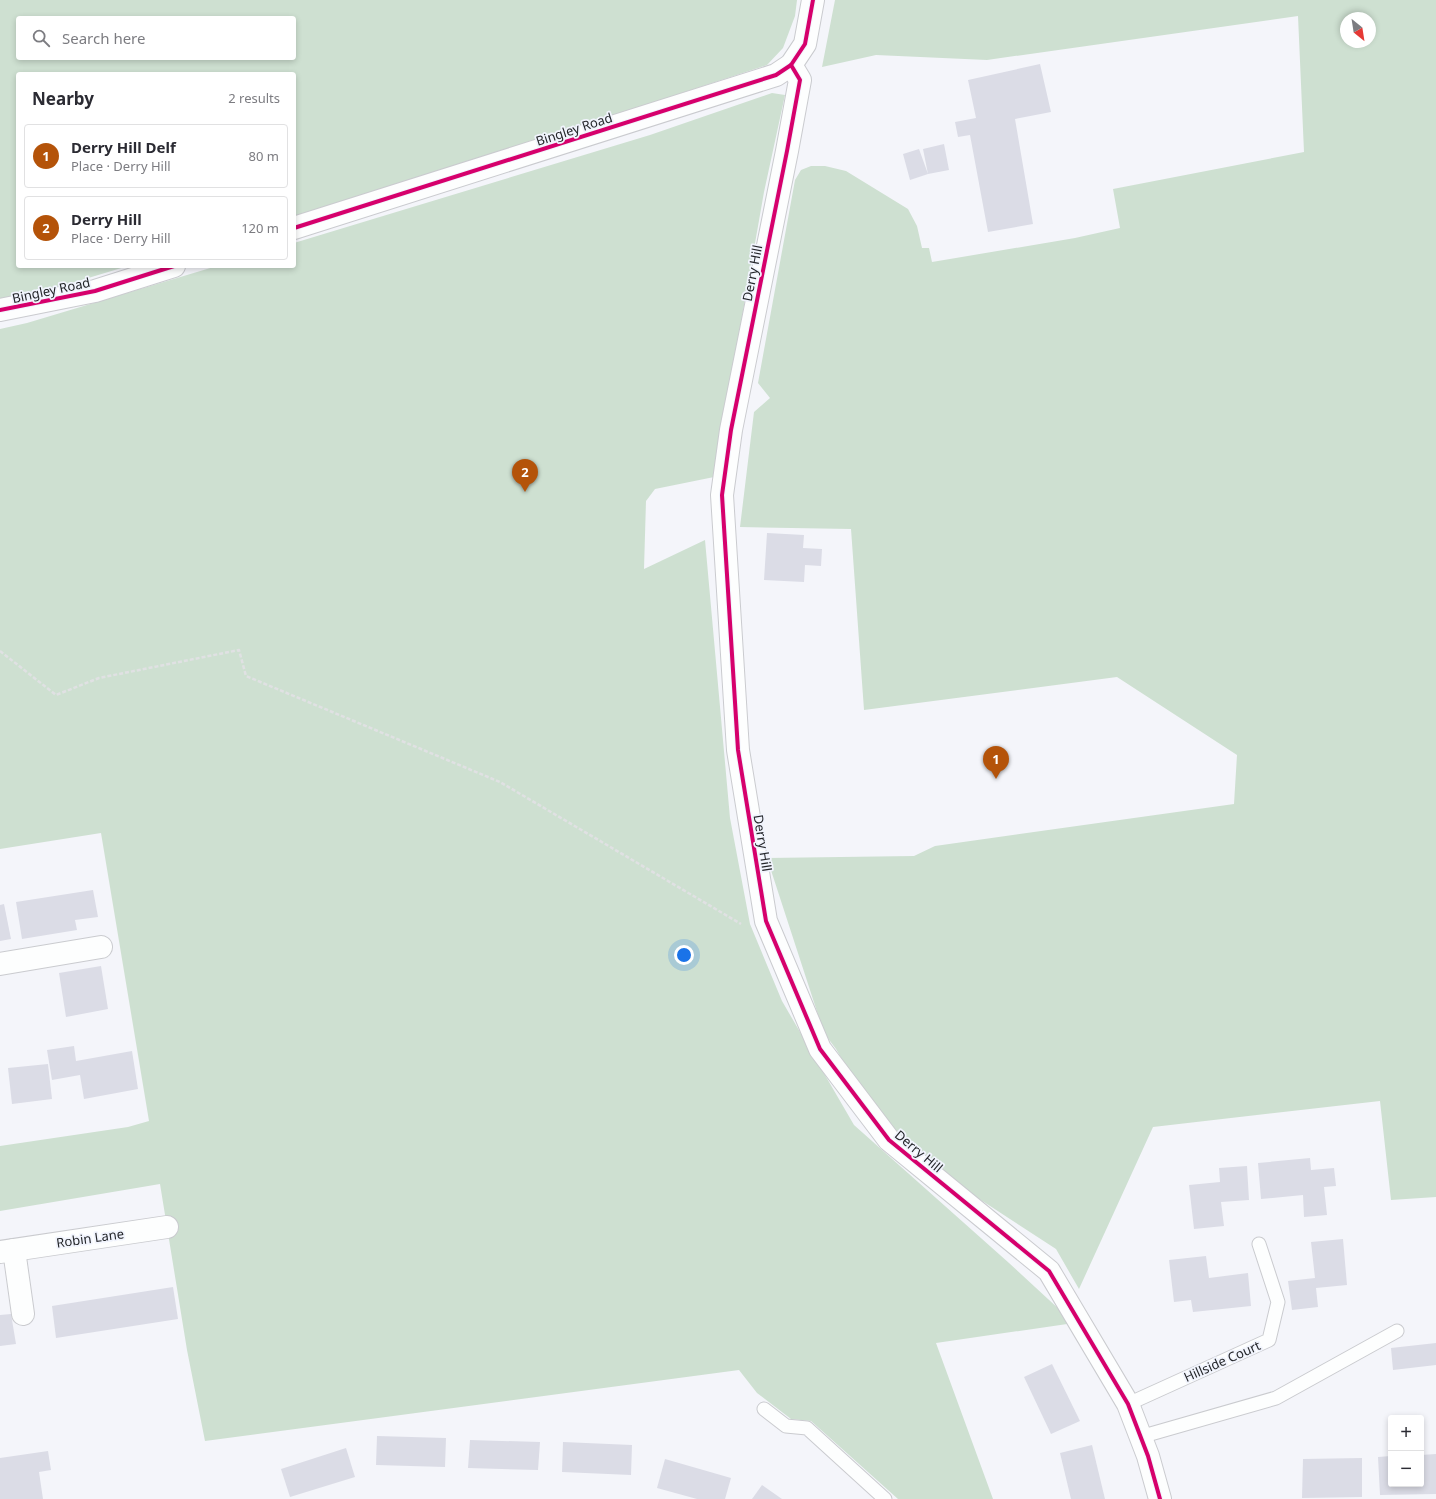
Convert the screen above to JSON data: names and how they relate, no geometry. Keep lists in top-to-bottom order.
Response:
{
  "streets": {
    "street": ["Bingley Road", "Derry Hill", "Robin Lane"],
    "lane": ["Hillside Court"]
  },
  "crossings": [
    ["Bingley Road", "Derry Hill"],
    ["Derry Hill", "Hillside Court"]
  ],
  "north": "bottom right",
  "page": {
    "search": "Search here",
    "heading": ["Nearby", "2 results"],
    "list": [
      {
        "mark": "1",
        "name": "Derry Hill Delf",
        "note": "Place · Derry Hill",
        "value": "80 m"
      },
      {
        "mark": "2",
        "name": "Derry Hill",
        "note": "Place · Derry Hill",
        "value": "120 m"
      }
    ],
    "pins": ["2", "1"],
    "map_buttons": ["+", "−"]
  }
}
